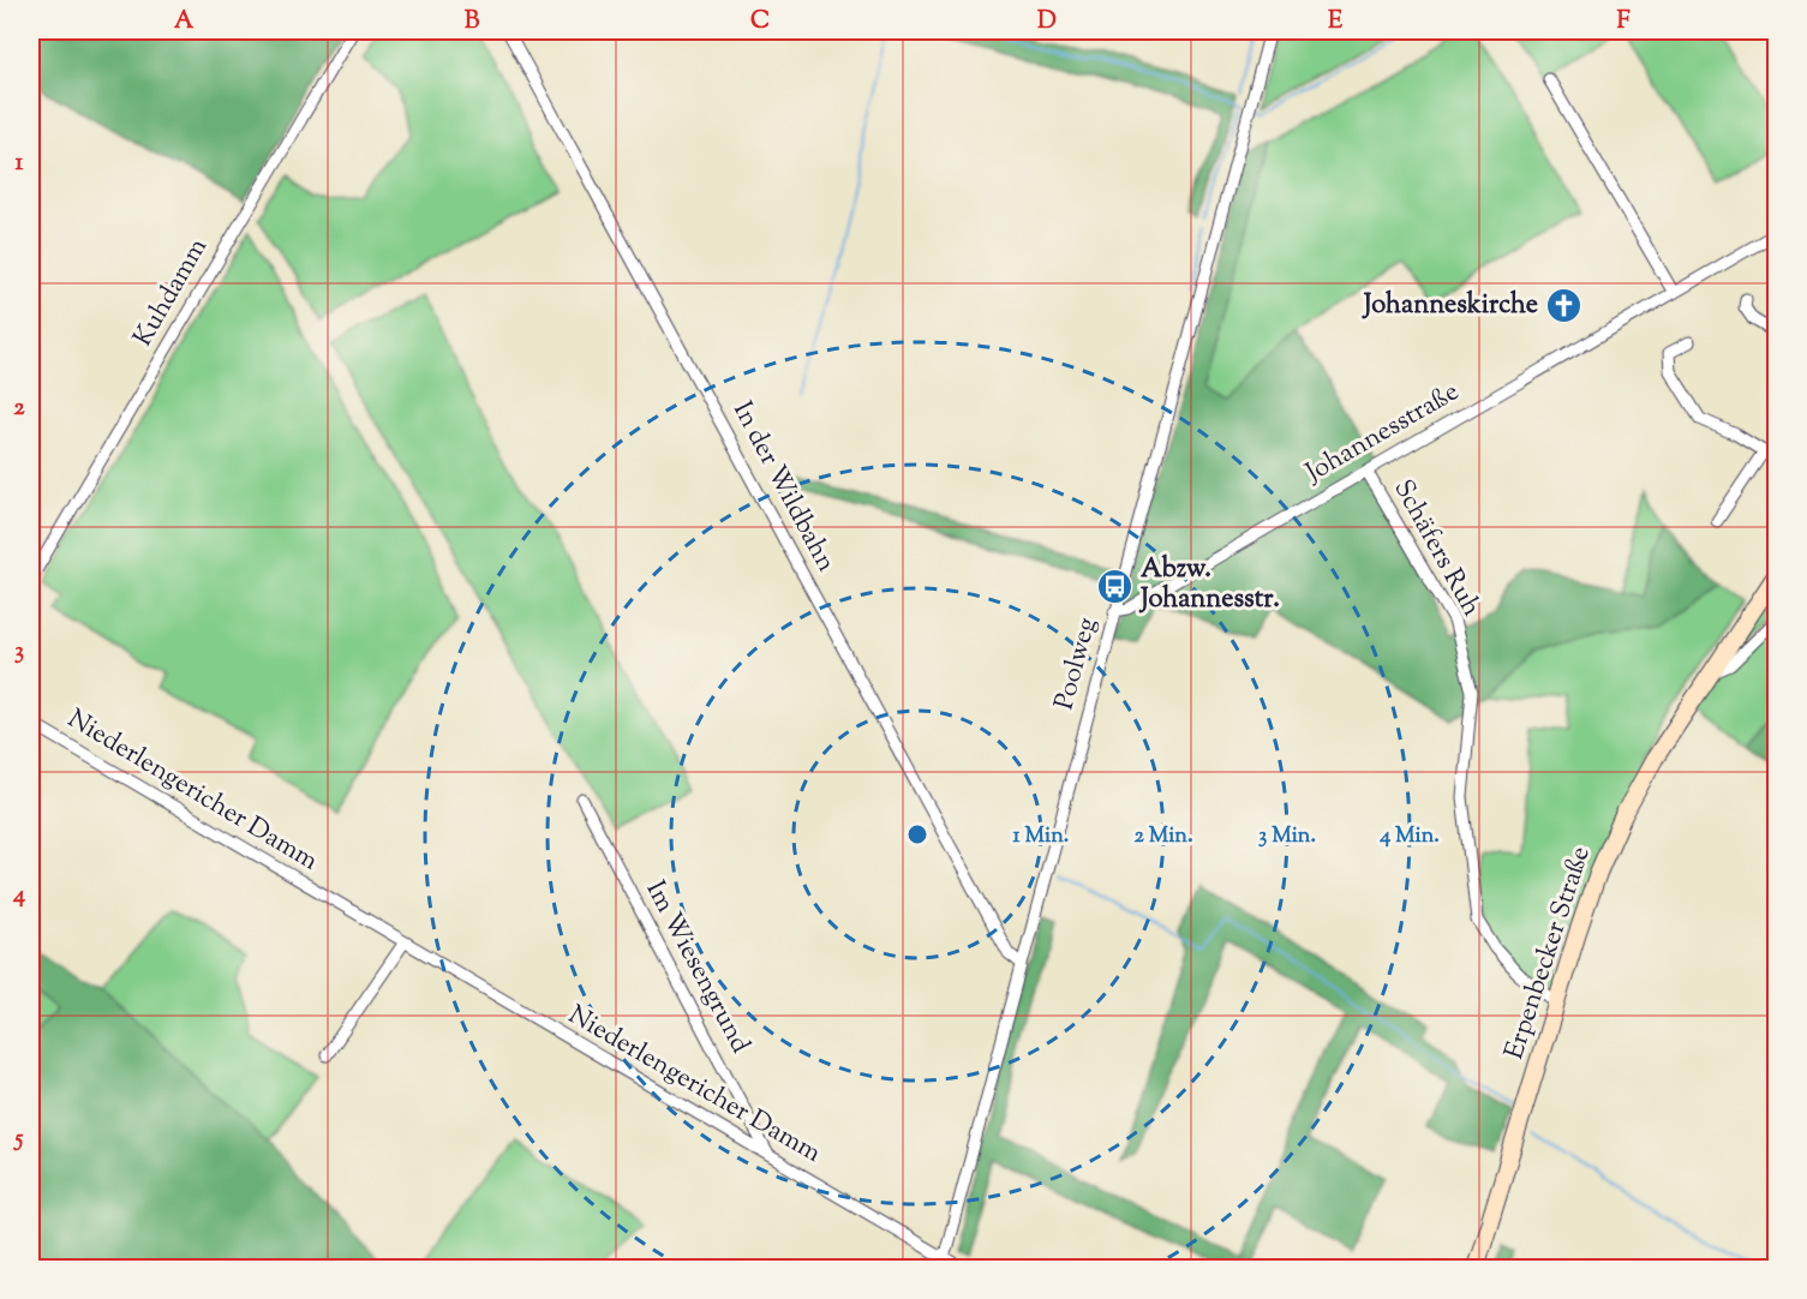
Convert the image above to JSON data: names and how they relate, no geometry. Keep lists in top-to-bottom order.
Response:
{
  "streets": {
    "main road": ["Erpenbecker Straße"],
    "street": [
      "Kuhdamm",
      "Johannesstraße",
      "In der Wildbahn",
      "Schäfers Ruh",
      "Poolweg",
      "Niederlengericher Damm",
      "Im Wiesengrund"
    ]
  },
  "crossings": [
    ["Johannesstraße", "Schäfers Ruh"],
    ["Johannesstraße", "Poolweg"],
    ["In der Wildbahn", "Poolweg"],
    ["Schäfers Ruh", "Erpenbecker Straße"],
    ["Poolweg", "Niederlengericher Damm"],
    ["Niederlengericher Damm", "Im Wiesengrund"]
  ],
  "places": {
    "church": ["Johanneskirche"],
    "bus stop": ["Abzw. Johannesstr."]
  },
  "grid": {
    "columns": [
      "A",
      "B",
      "C",
      "D",
      "E",
      "F"
    ],
    "rows": [
      "1",
      "2",
      "3",
      "4",
      "5"
    ]
  },
  "rings": [
    "1 Min.",
    "2 Min.",
    "3 Min.",
    "4 Min."
  ]
}
